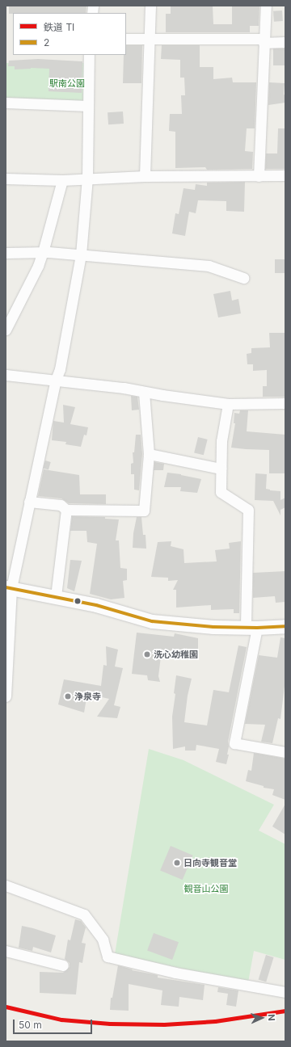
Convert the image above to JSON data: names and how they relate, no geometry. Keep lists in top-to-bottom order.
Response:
{
  "parks": ["駅南公園", "観音山公園"],
  "places": ["洗心幼稚園", "浄泉寺", "日向寺観音堂"],
  "lines": ["transit line 2", "rail line TI"],
  "legend": ["鉄道 TI", "2"],
  "scale_bar": "50 m",
  "north": "right"
}
